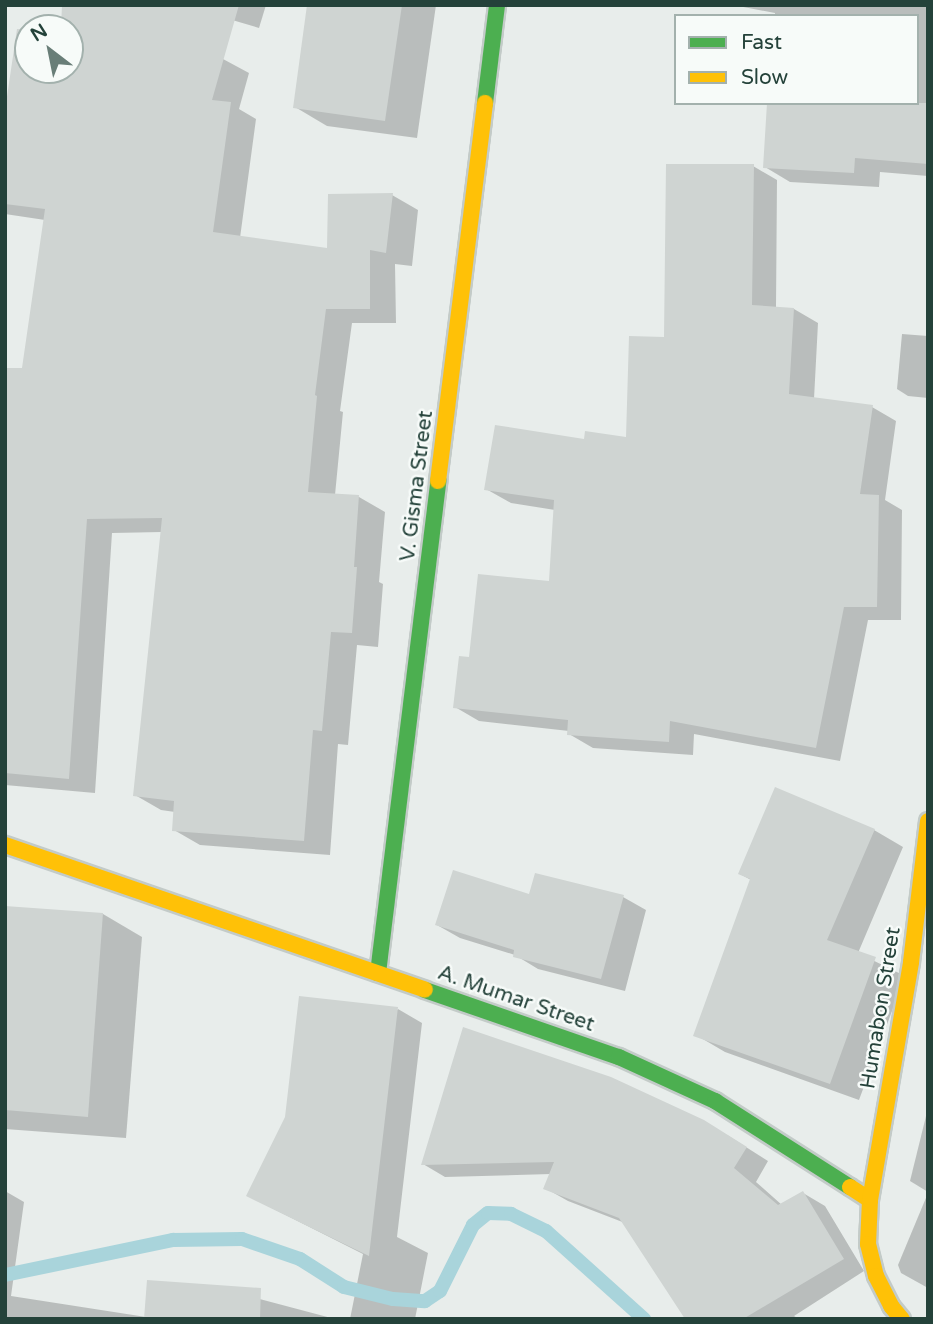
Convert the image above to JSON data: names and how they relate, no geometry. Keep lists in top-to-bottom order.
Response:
{
  "streets": {
    "street": ["V. Gisma Street", "A. Mumar Street", "Humabon Street"]
  },
  "crossings": [
    ["V. Gisma Street", "A. Mumar Street"],
    ["A. Mumar Street", "Humabon Street"]
  ],
  "legend": ["Fast", "Slow"],
  "north": "top left"
}
